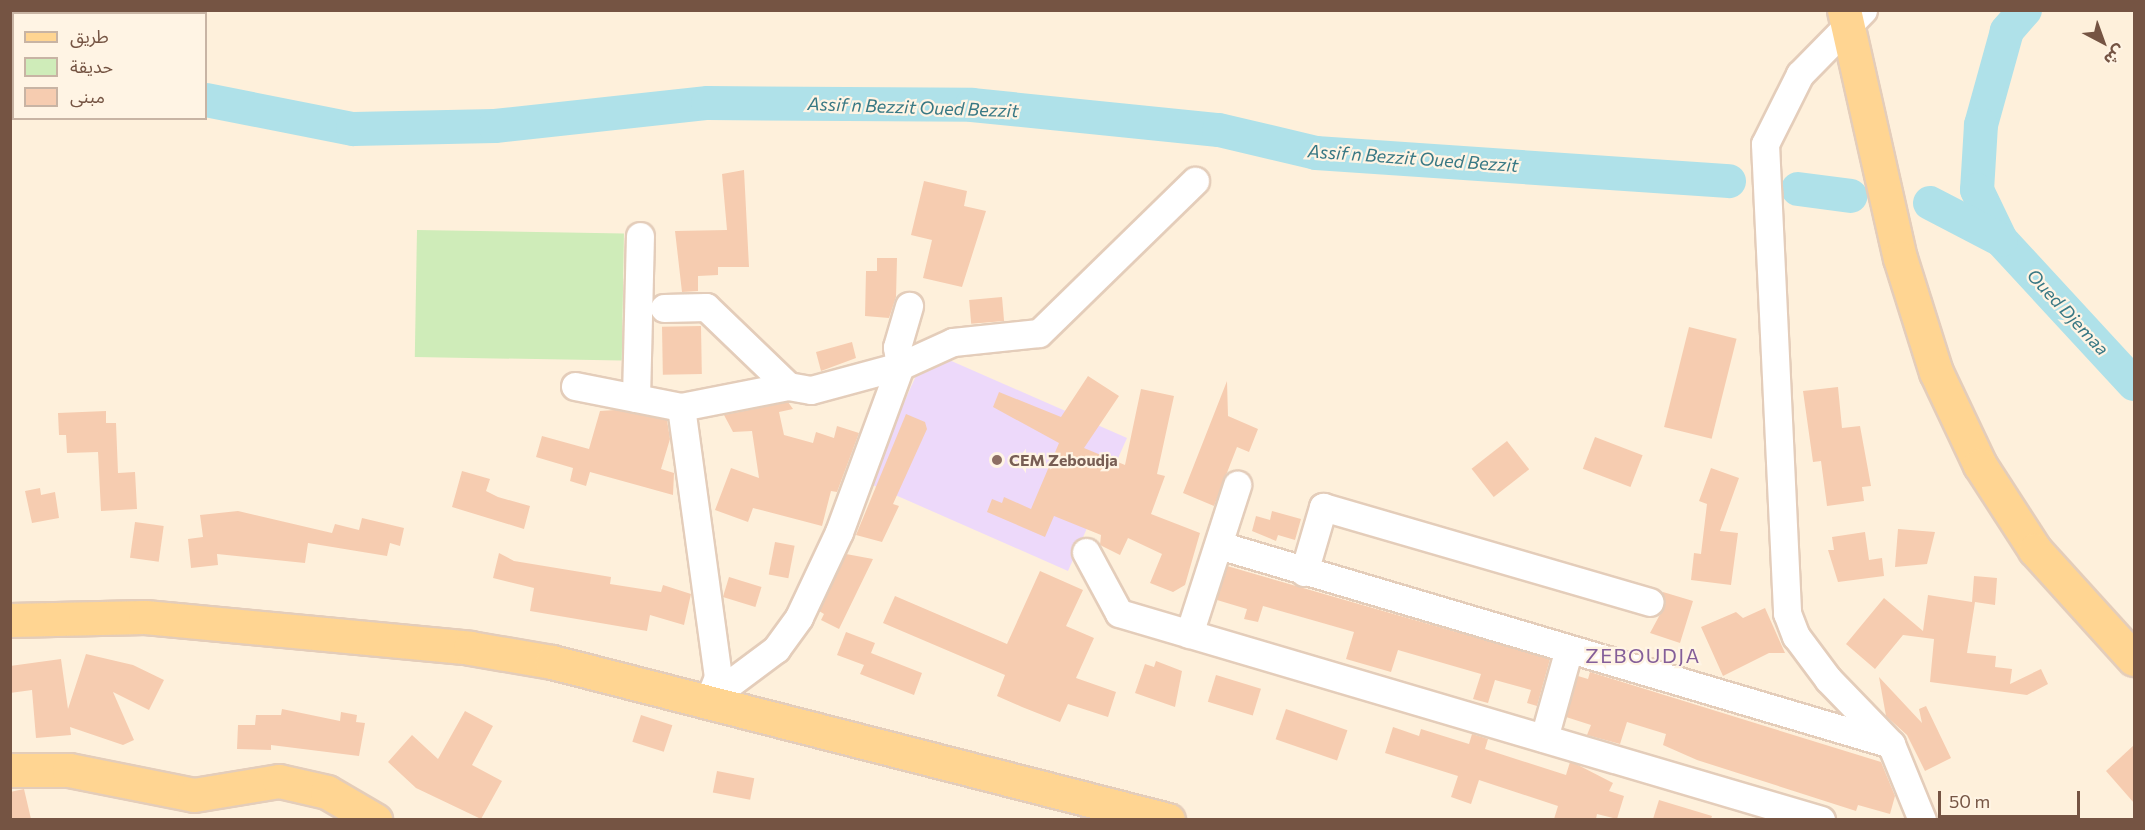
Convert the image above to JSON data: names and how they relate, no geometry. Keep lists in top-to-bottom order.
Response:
{
  "districts": ["ZEBOUDJA"],
  "water": ["Assif n Bezzit Oued Bezzit", "Oued Djemaa"],
  "places": ["CEM Zeboudja"],
  "legend": ["طريق", "حديقة", "مبنى"],
  "scale_bar": "50 m",
  "north": "bottom right"
}
